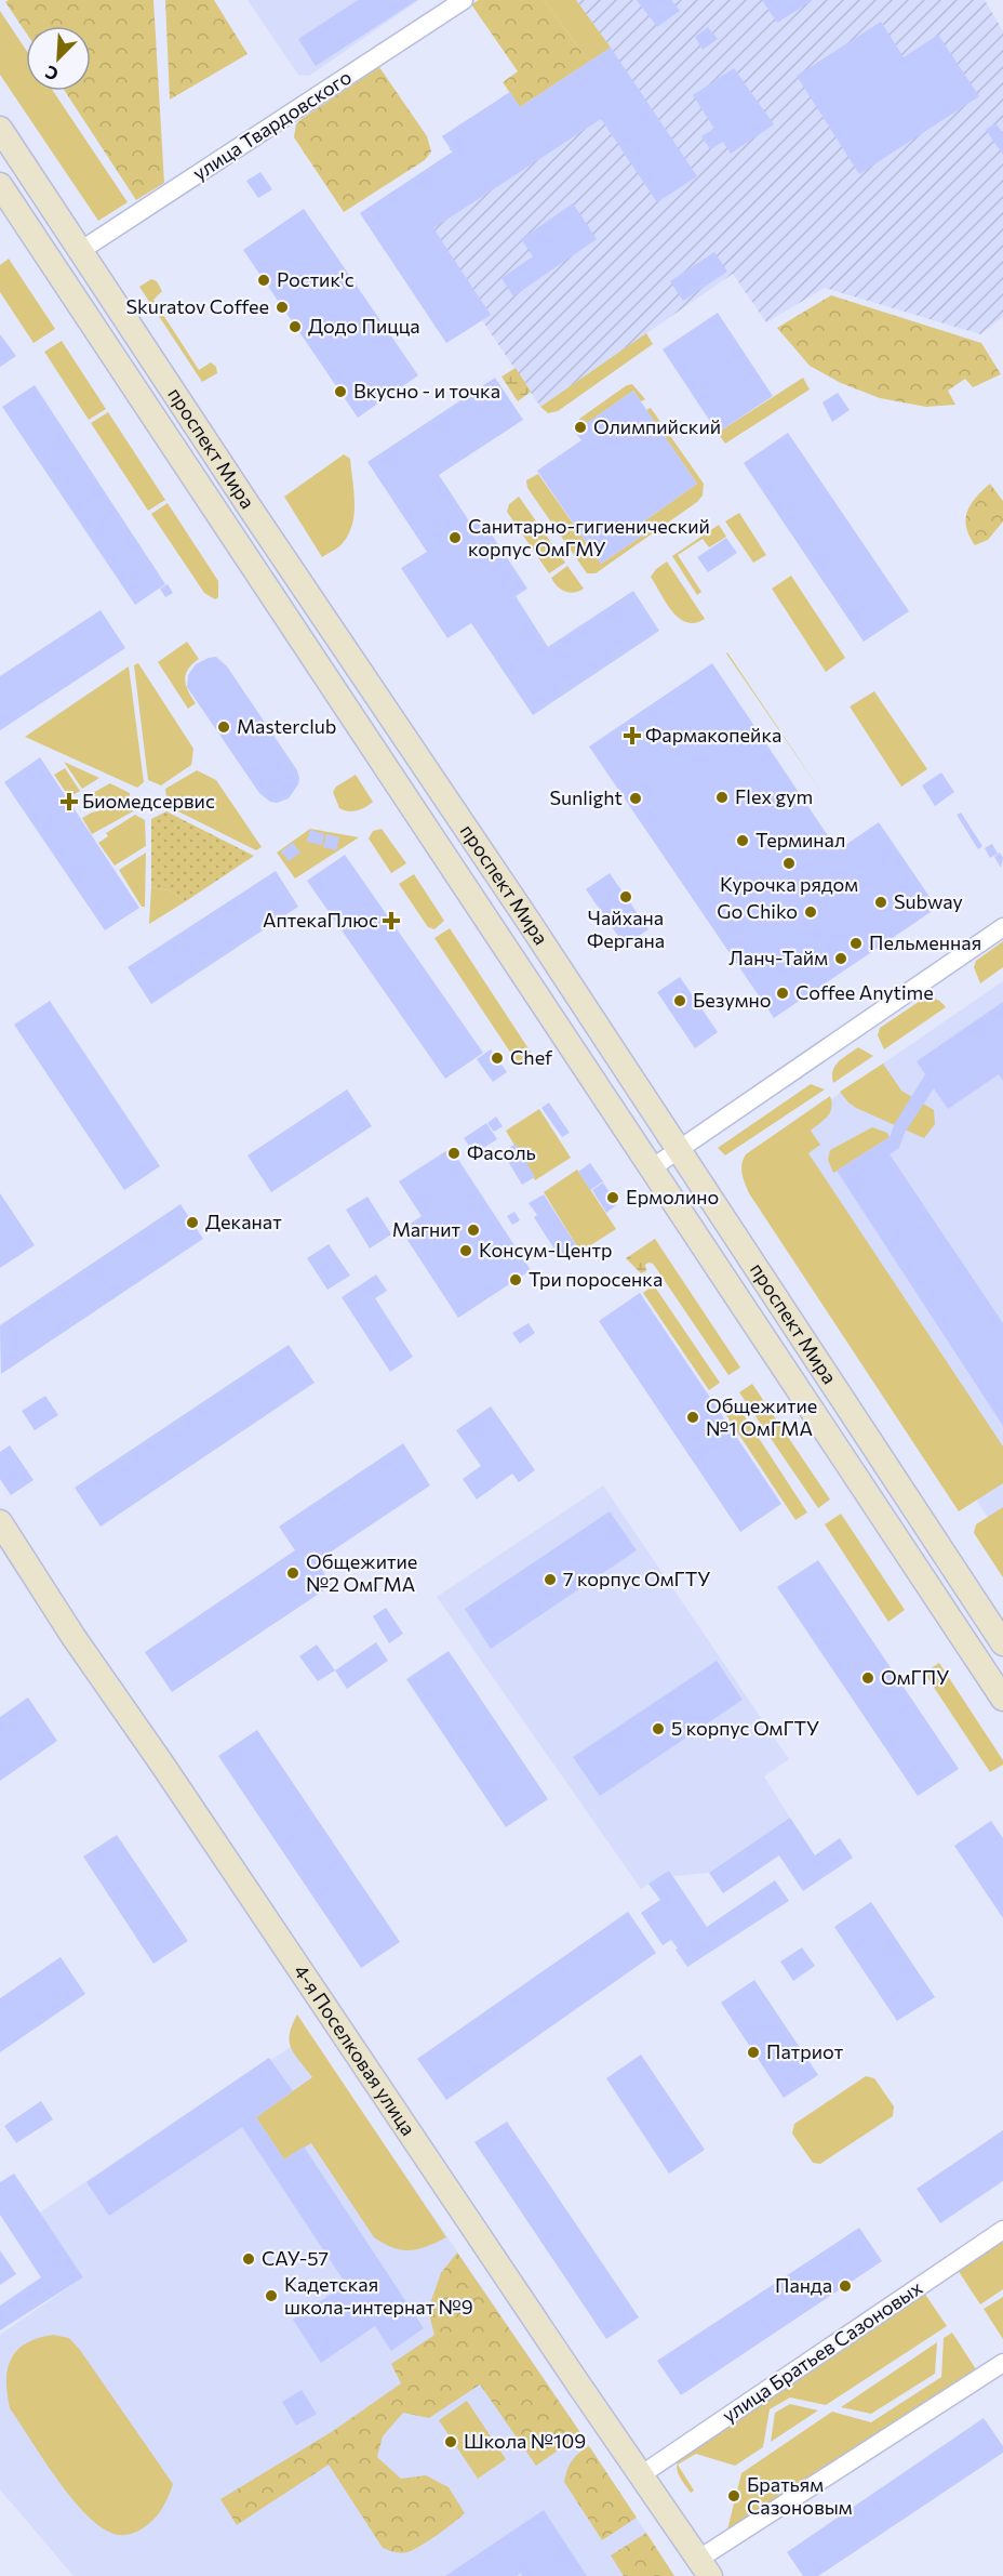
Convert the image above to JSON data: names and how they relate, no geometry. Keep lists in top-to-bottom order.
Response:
{
  "streets": {
    "main road": ["проспект Мира", "4-я Поселковая улица"],
    "street": ["улица Твардовского", "улица Братьев Сазоновых"]
  },
  "crossings": [
    ["улица Твардовского", "проспект Мира"],
    ["4-я Поселковая улица", "улица Братьев Сазоновых"]
  ],
  "places": {
    "other": [
      "Ростик'с",
      "Skuratov Coffee",
      "Додо Пицца",
      "Вкусно - и точка",
      "Олимпийский",
      "Санитарно-гигиенический корпус ОмГМУ",
      "Masterclub",
      "Flex gym",
      "Sunlight",
      "Терминал",
      "Курочка рядом",
      "Чайхана Фергана",
      "Subway",
      "Go Chiko",
      "Пельменная",
      "Ланч-Тайм",
      "Coffee Anytime",
      "Безумно",
      "Chef",
      "Фасоль",
      "Ермолино",
      "Деканат",
      "Магнит",
      "Консум-Центр",
      "Три поросенка",
      "Общежитие №1 ОмГМА",
      "Общежитие №2 ОмГМА",
      "7 корпус ОмГТУ",
      "ОмГПУ",
      "5 корпус ОмГТУ",
      "Патриот",
      "САУ-57",
      "Панда",
      "Кадетская школа-интернат №9",
      "Школа №109",
      "Братьям Сазоновым"
    ],
    "health": ["Фармакопейка", "Биомедсервис", "АптекаПлюс"]
  },
  "north": "bottom left"
}
